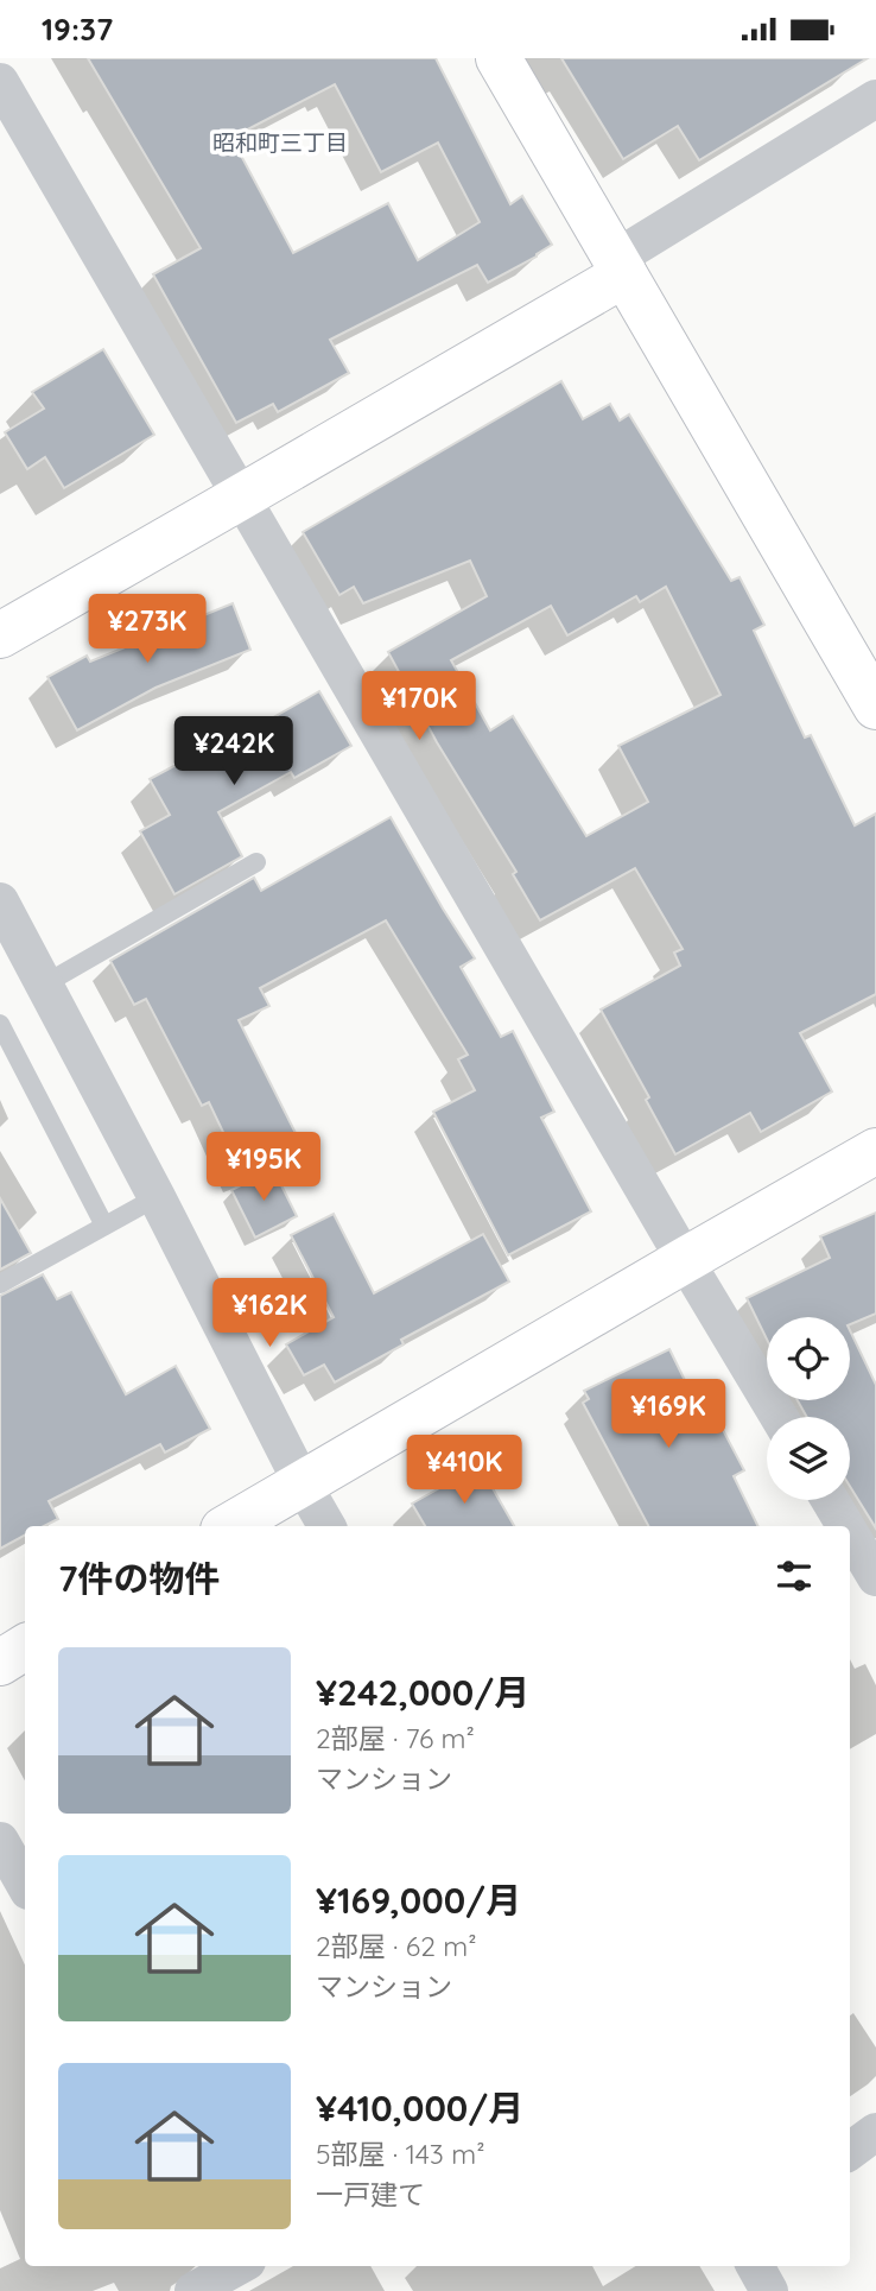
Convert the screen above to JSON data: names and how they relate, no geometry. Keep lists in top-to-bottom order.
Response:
{
  "districts": ["昭和町三丁目"],
  "page": {
    "status": "19:37",
    "price": [
      "¥273K",
      "¥170K",
      "¥242K",
      "¥195K",
      "¥162K",
      "¥169K",
      "¥410K"
    ],
    "heading": "7件の物件",
    "list": [
      {
        "name": "¥242,000/月",
        "note": "2部屋 · 76 m² · マンション"
      },
      {
        "name": "¥169,000/月",
        "note": "2部屋 · 62 m² · マンション"
      },
      {
        "name": "¥410,000/月",
        "note": "5部屋 · 143 m² · 一戸建て"
      }
    ]
  }
}
